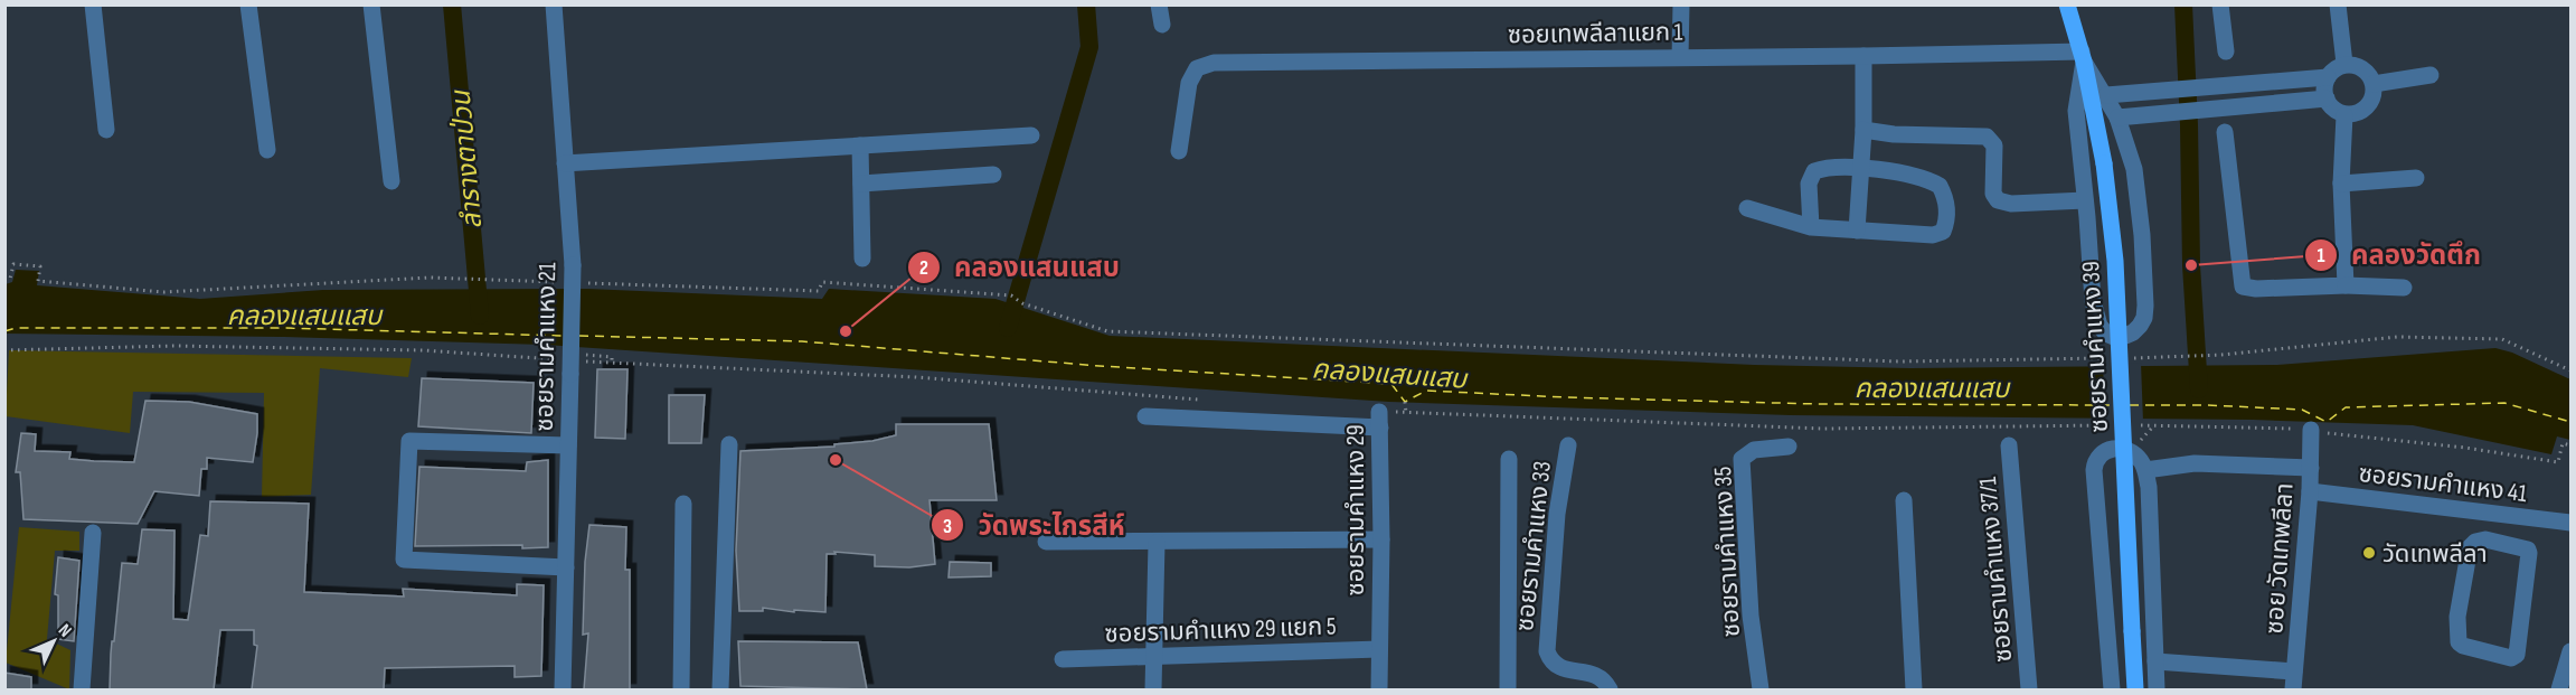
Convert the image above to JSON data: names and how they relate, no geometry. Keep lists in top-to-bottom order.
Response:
{
  "streets": {
    "main road": ["ซอยรามคำแหง 39"],
    "street": [
      "ซอยเทพลีลาแยก 1",
      "ซอยรามคำแหง 21",
      "ซอยรามคำแหง 41",
      "ซอยรามคำแหง 29",
      "ซอยรามคำแหง 33",
      "ซอยรามคำแหง 35",
      "ซอย วัดเทพลีลา",
      "ซอยรามคำแหง 37/1",
      "ซอยรามคำแหง 29 แยก 5"
    ]
  },
  "crossings": [
    ["ซอยเทพลีลาแยก 1", "ซอยรามคำแหง 39"],
    ["ซอยรามคำแหง 41", "ซอย วัดเทพลีลา"],
    ["ซอยรามคำแหง 29", "ซอยรามคำแหง 29 แยก 5"]
  ],
  "water": ["ลำรางตาป่วน", "คลองแสนแสบ"],
  "places": [
    "คลองวัดตึก",
    "คลองแสนแสบ",
    "วัดพระไกรสีห์",
    "วัดเทพลีลา"
  ],
  "north": "top right"
}
